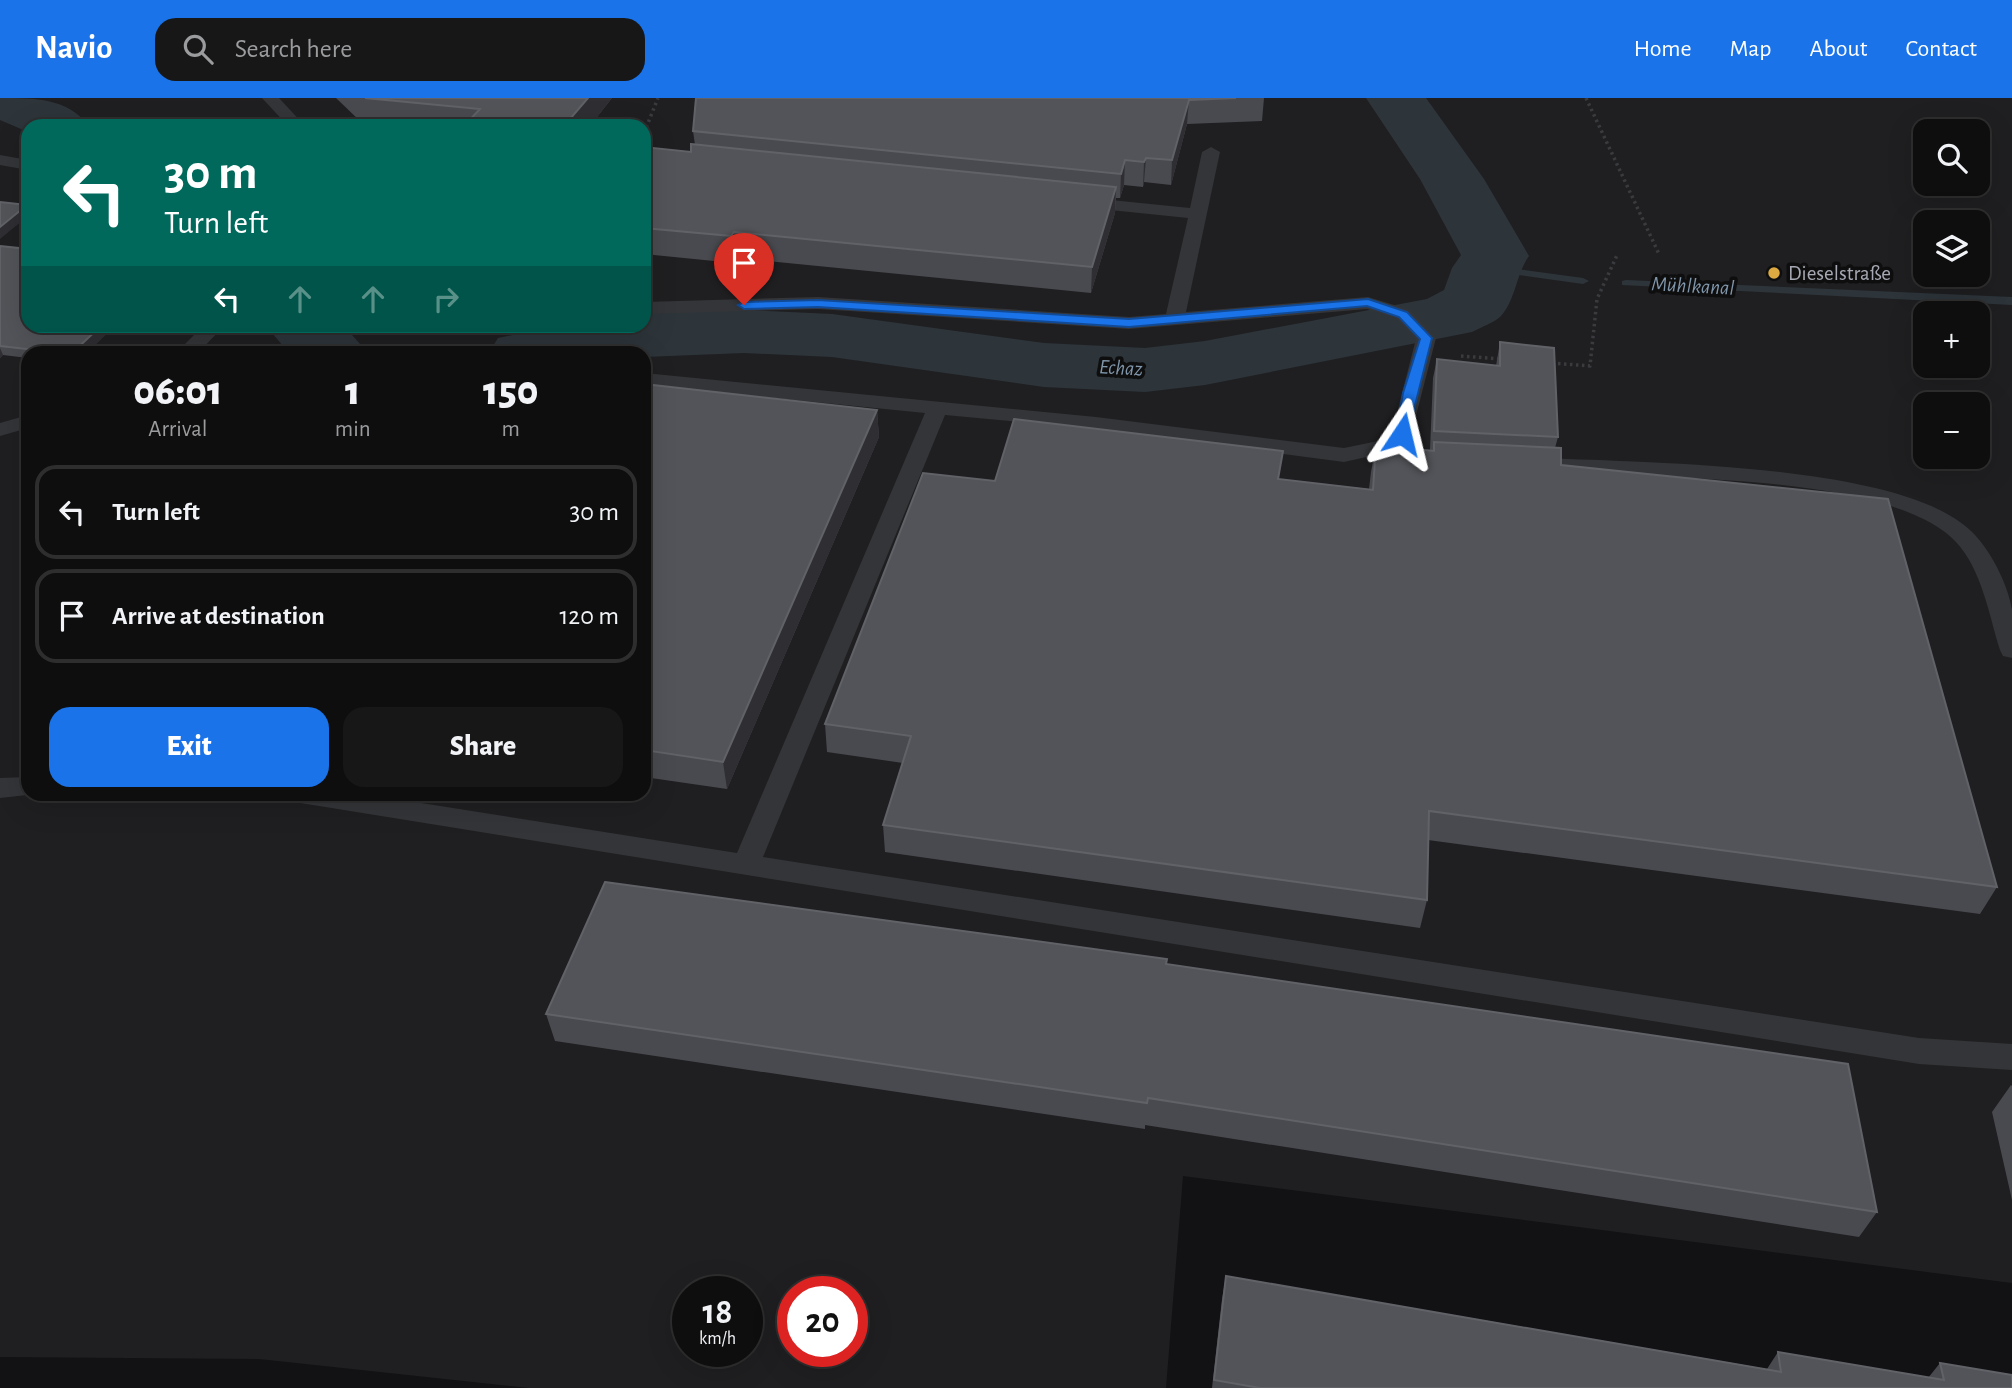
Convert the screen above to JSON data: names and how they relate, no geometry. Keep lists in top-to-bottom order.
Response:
{
  "water": ["Mühlkanal", "Echaz"],
  "places": ["Dieselstraße"],
  "page": {
    "header": "Navio",
    "search": "Search here",
    "nav": [
      "Home",
      "Map",
      "About",
      "Contact"
    ],
    "map_buttons": ["+", "−"],
    "turn": ["30 m", "Turn left"],
    "eta": [
      "06:01",
      "Arrival",
      "1",
      "min",
      "150",
      "m"
    ],
    "list": [
      {
        "name": "Turn left",
        "value": "30 m"
      },
      {
        "name": "Arrive at destination",
        "value": "120 m"
      }
    ],
    "buttons": ["Exit", "Share"],
    "speed": "18 km/h",
    "limit": "20"
  }
}
